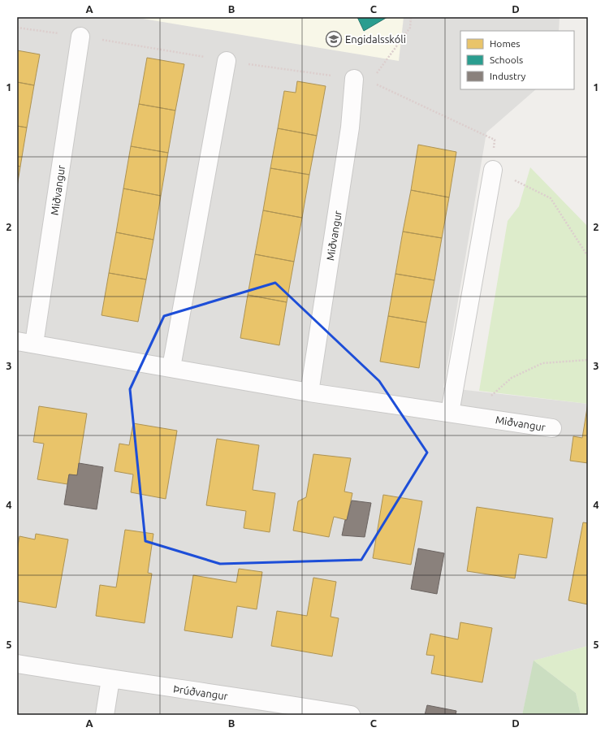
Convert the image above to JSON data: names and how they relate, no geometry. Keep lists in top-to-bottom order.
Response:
{
  "streets": {
    "street": ["Miðvangur", "Þrúðvangur"]
  },
  "places": {
    "school or university": ["Engidalsskóli"]
  },
  "legend": ["Homes", "Schools", "Industry"],
  "grid": {
    "columns": [
      "A",
      "B",
      "C",
      "D"
    ],
    "rows": [
      "1",
      "2",
      "3",
      "4",
      "5"
    ]
  }
}
